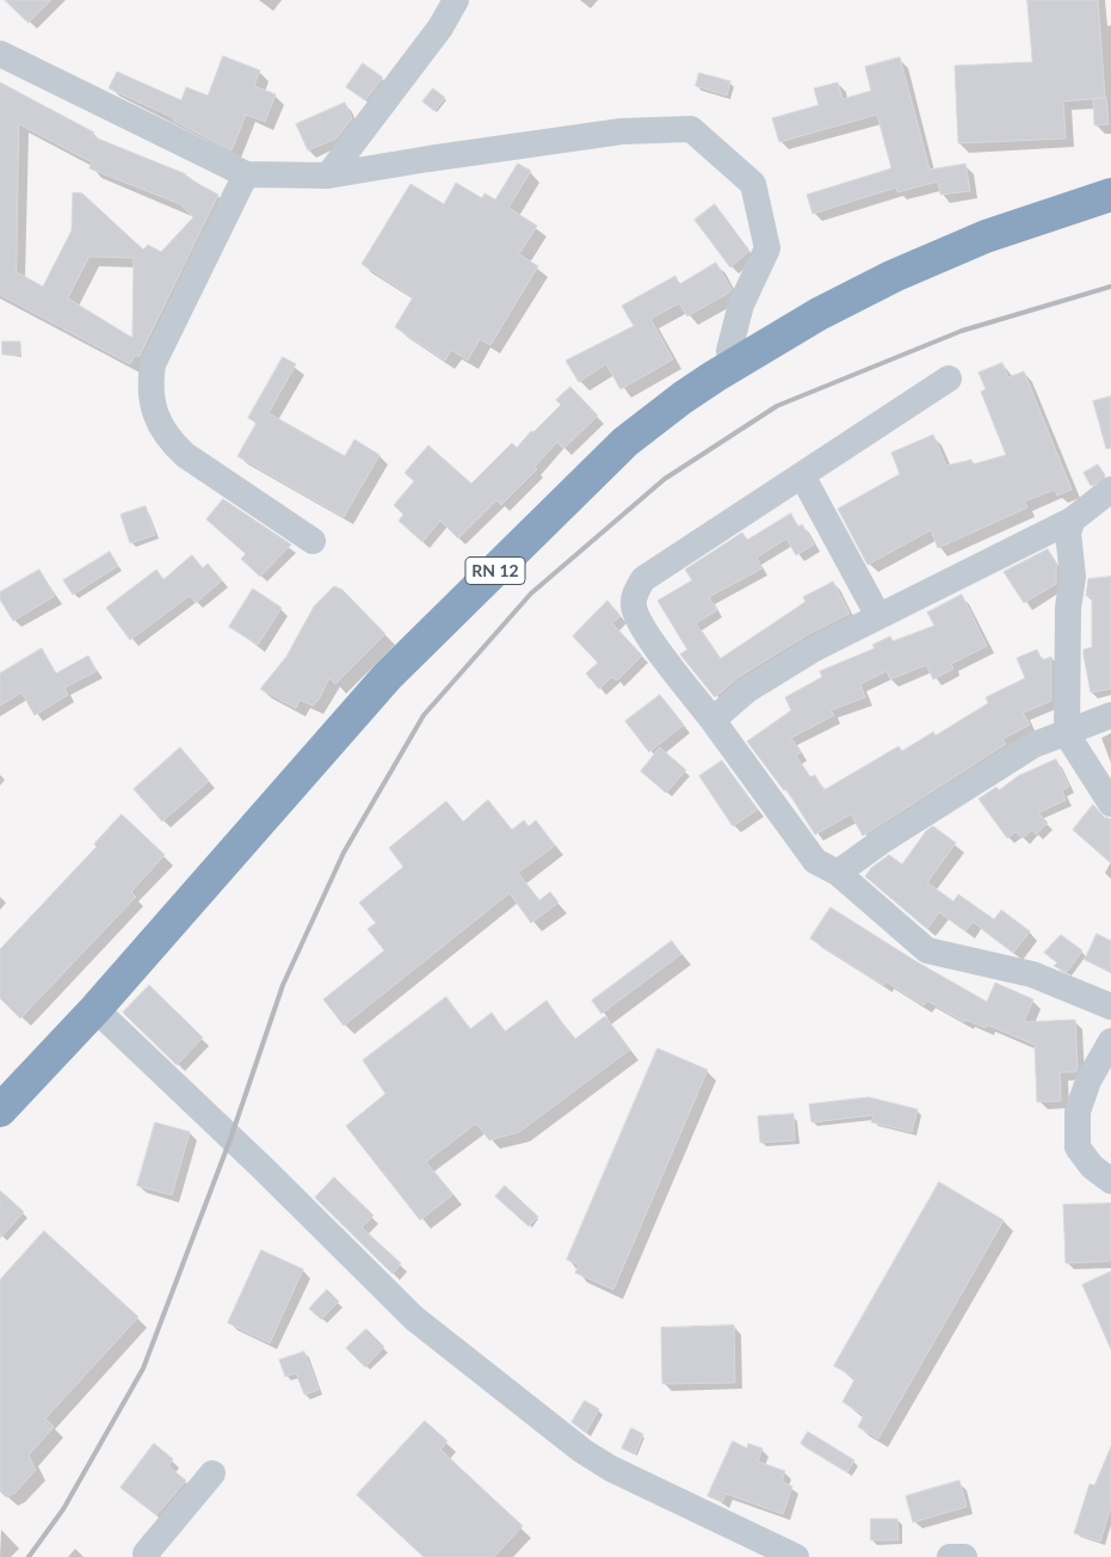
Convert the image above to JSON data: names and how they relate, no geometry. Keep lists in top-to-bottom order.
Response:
{
  "streets": {
    "highway": ["RN 12"]
  }
}
